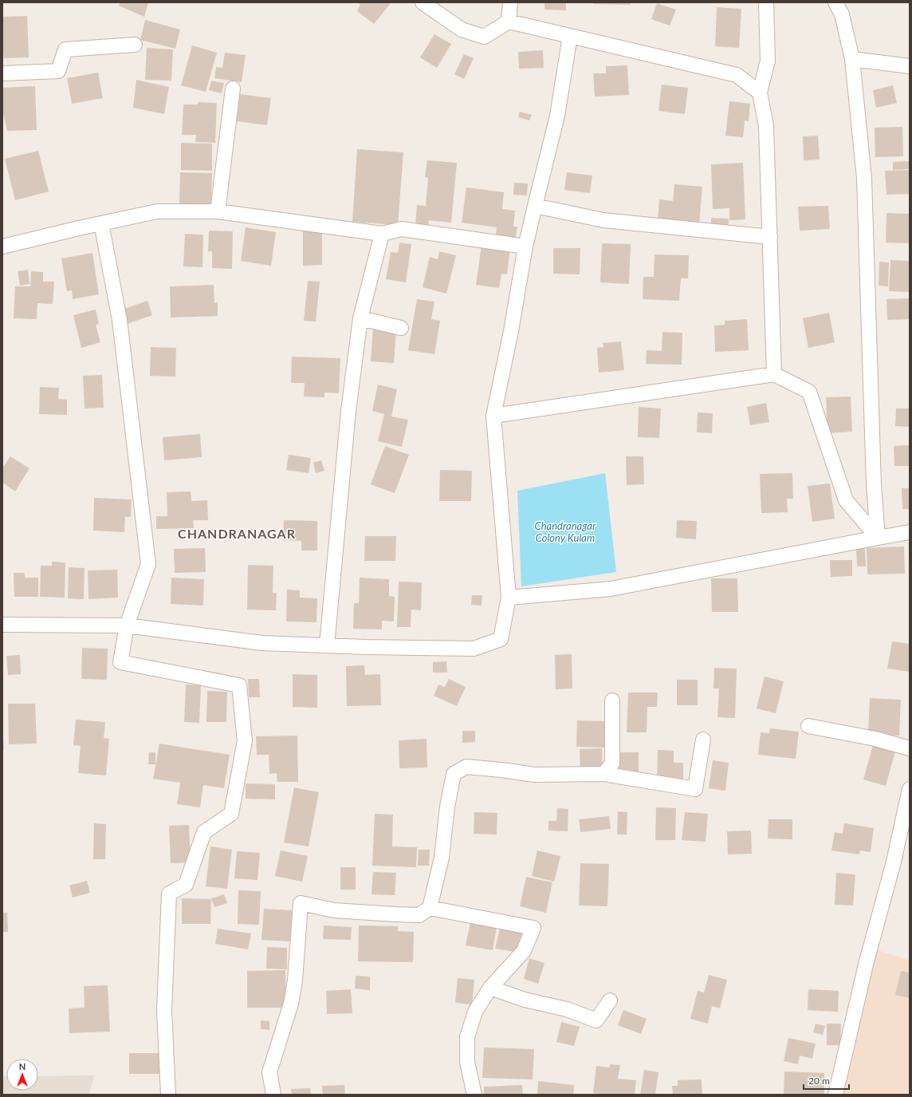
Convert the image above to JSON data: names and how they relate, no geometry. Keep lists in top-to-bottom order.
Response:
{
  "districts": ["CHANDRANAGAR"],
  "water": ["Chandranagar Colony Kulam"],
  "scale_bar": "20 m",
  "north": "top"
}
